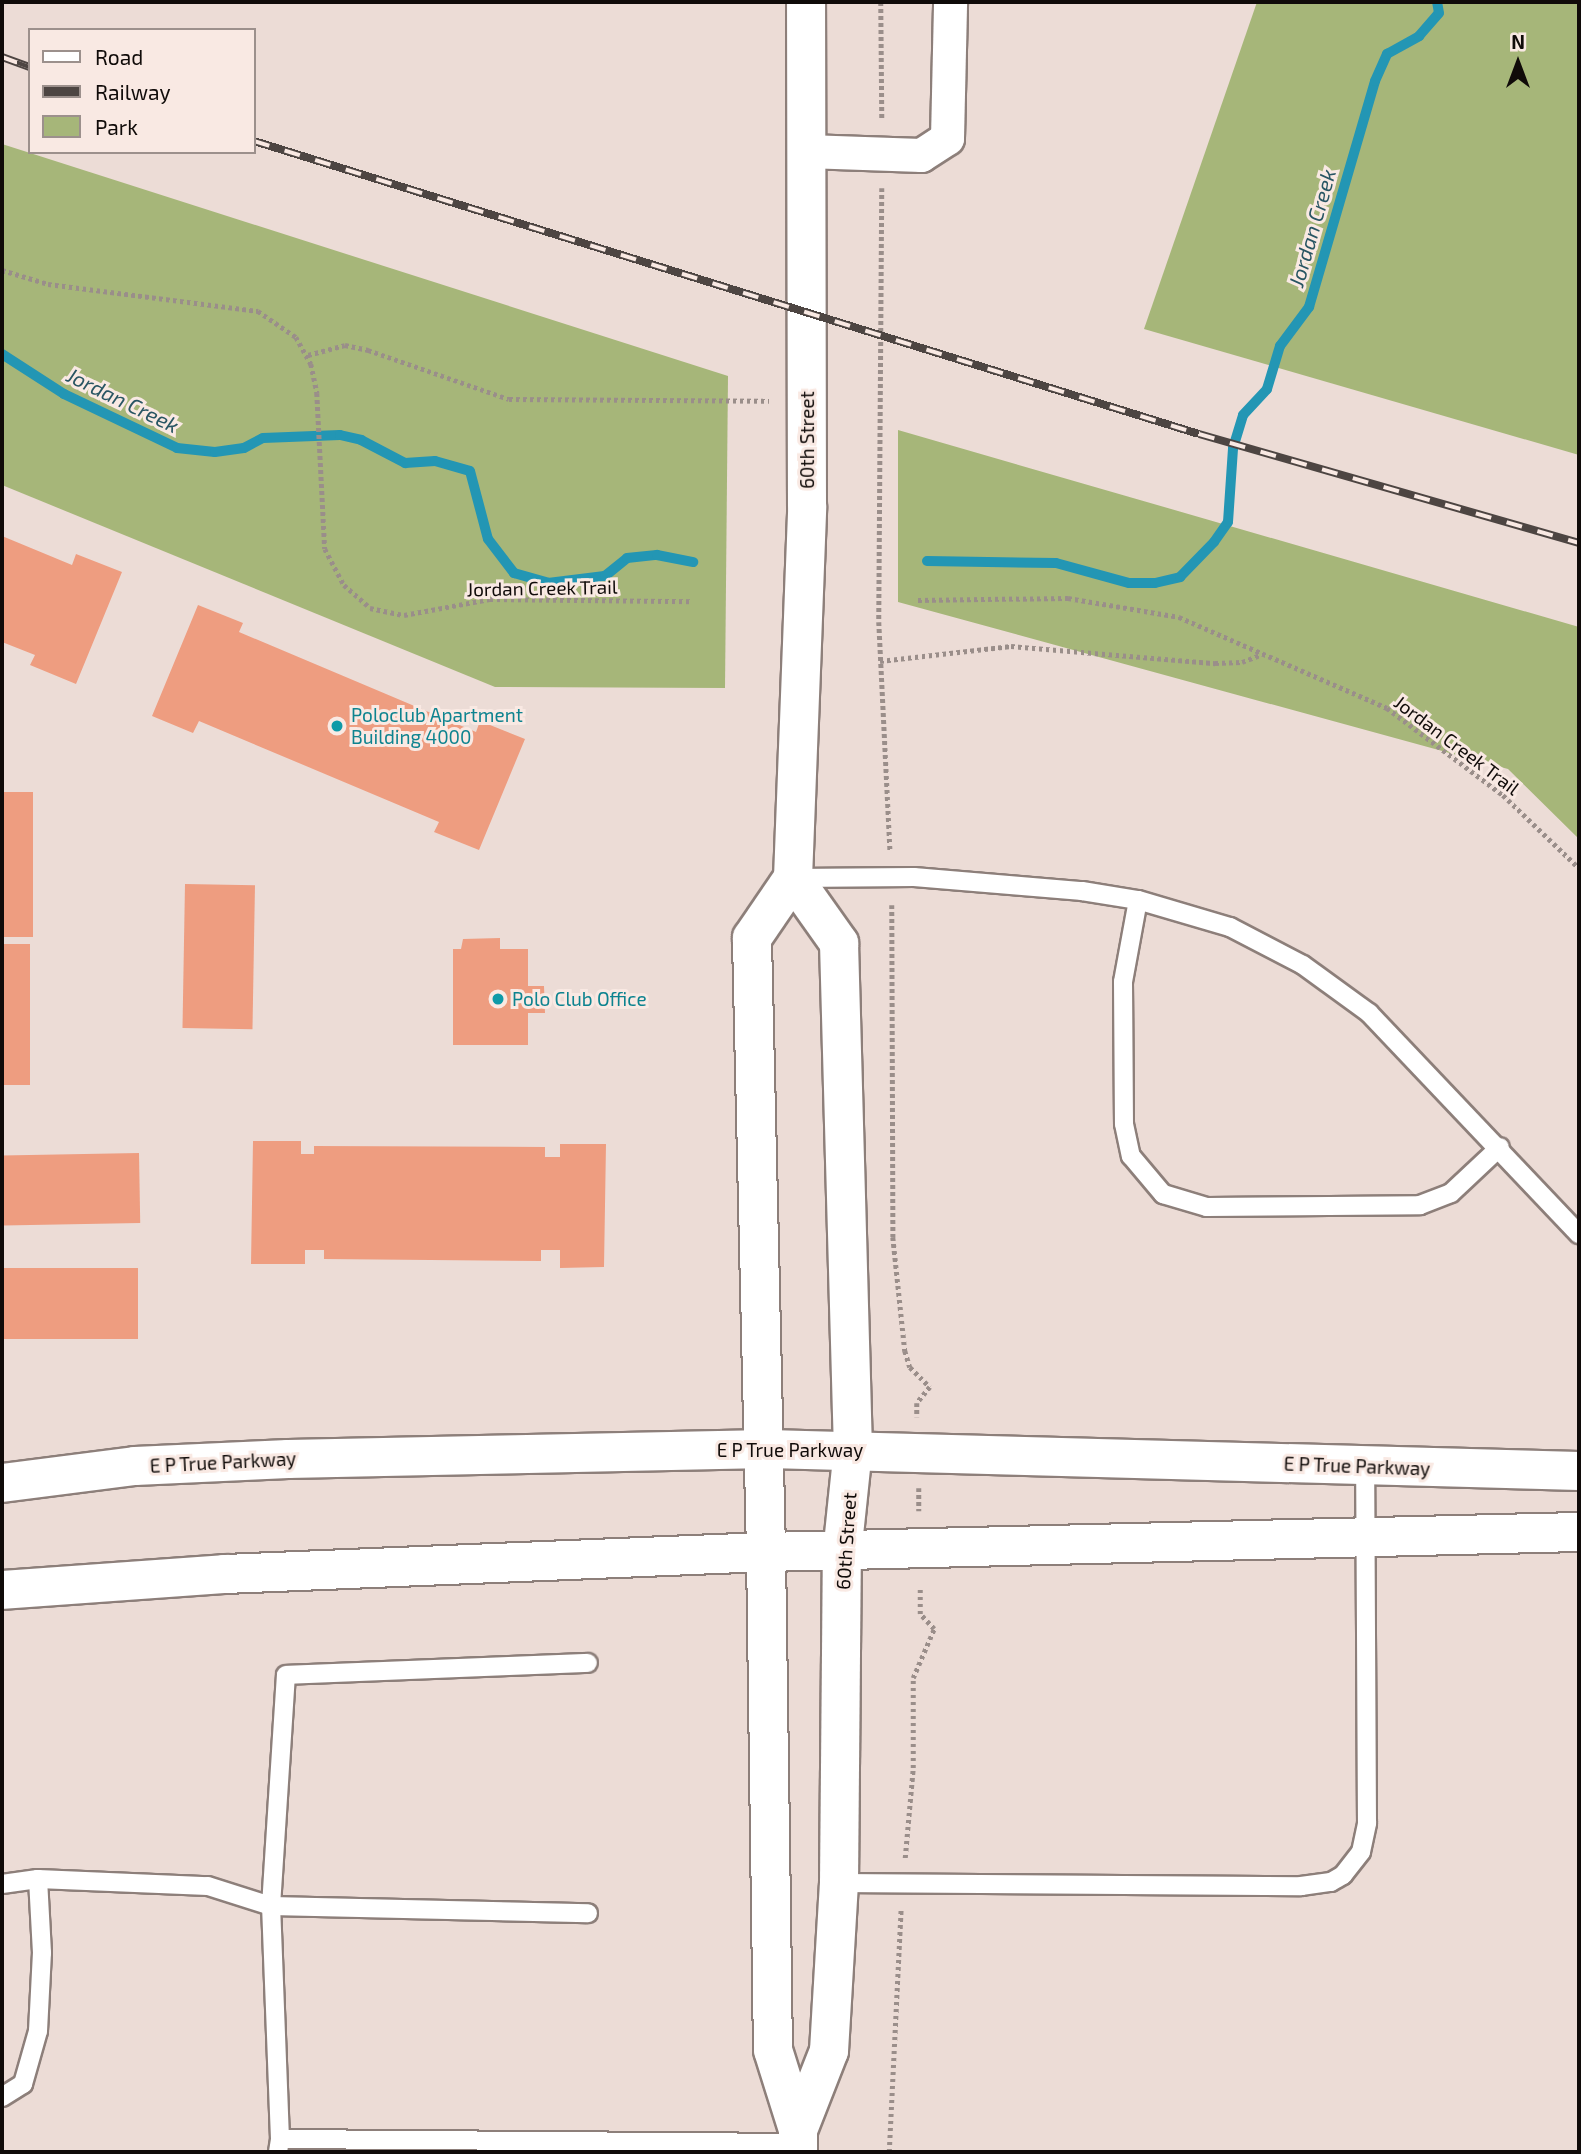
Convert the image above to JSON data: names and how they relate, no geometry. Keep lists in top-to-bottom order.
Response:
{
  "streets": {
    "main road": ["60th Street", "E P True Parkway"],
    "path": ["Jordan Creek Trail"]
  },
  "crossings": [
    ["60th Street", "E P True Parkway"]
  ],
  "water": ["Jordan Creek"],
  "places": ["Poloclub Apartment Building 4000", "Polo Club Office"],
  "legend": ["Road", "Railway", "Park"],
  "north": "top"
}
